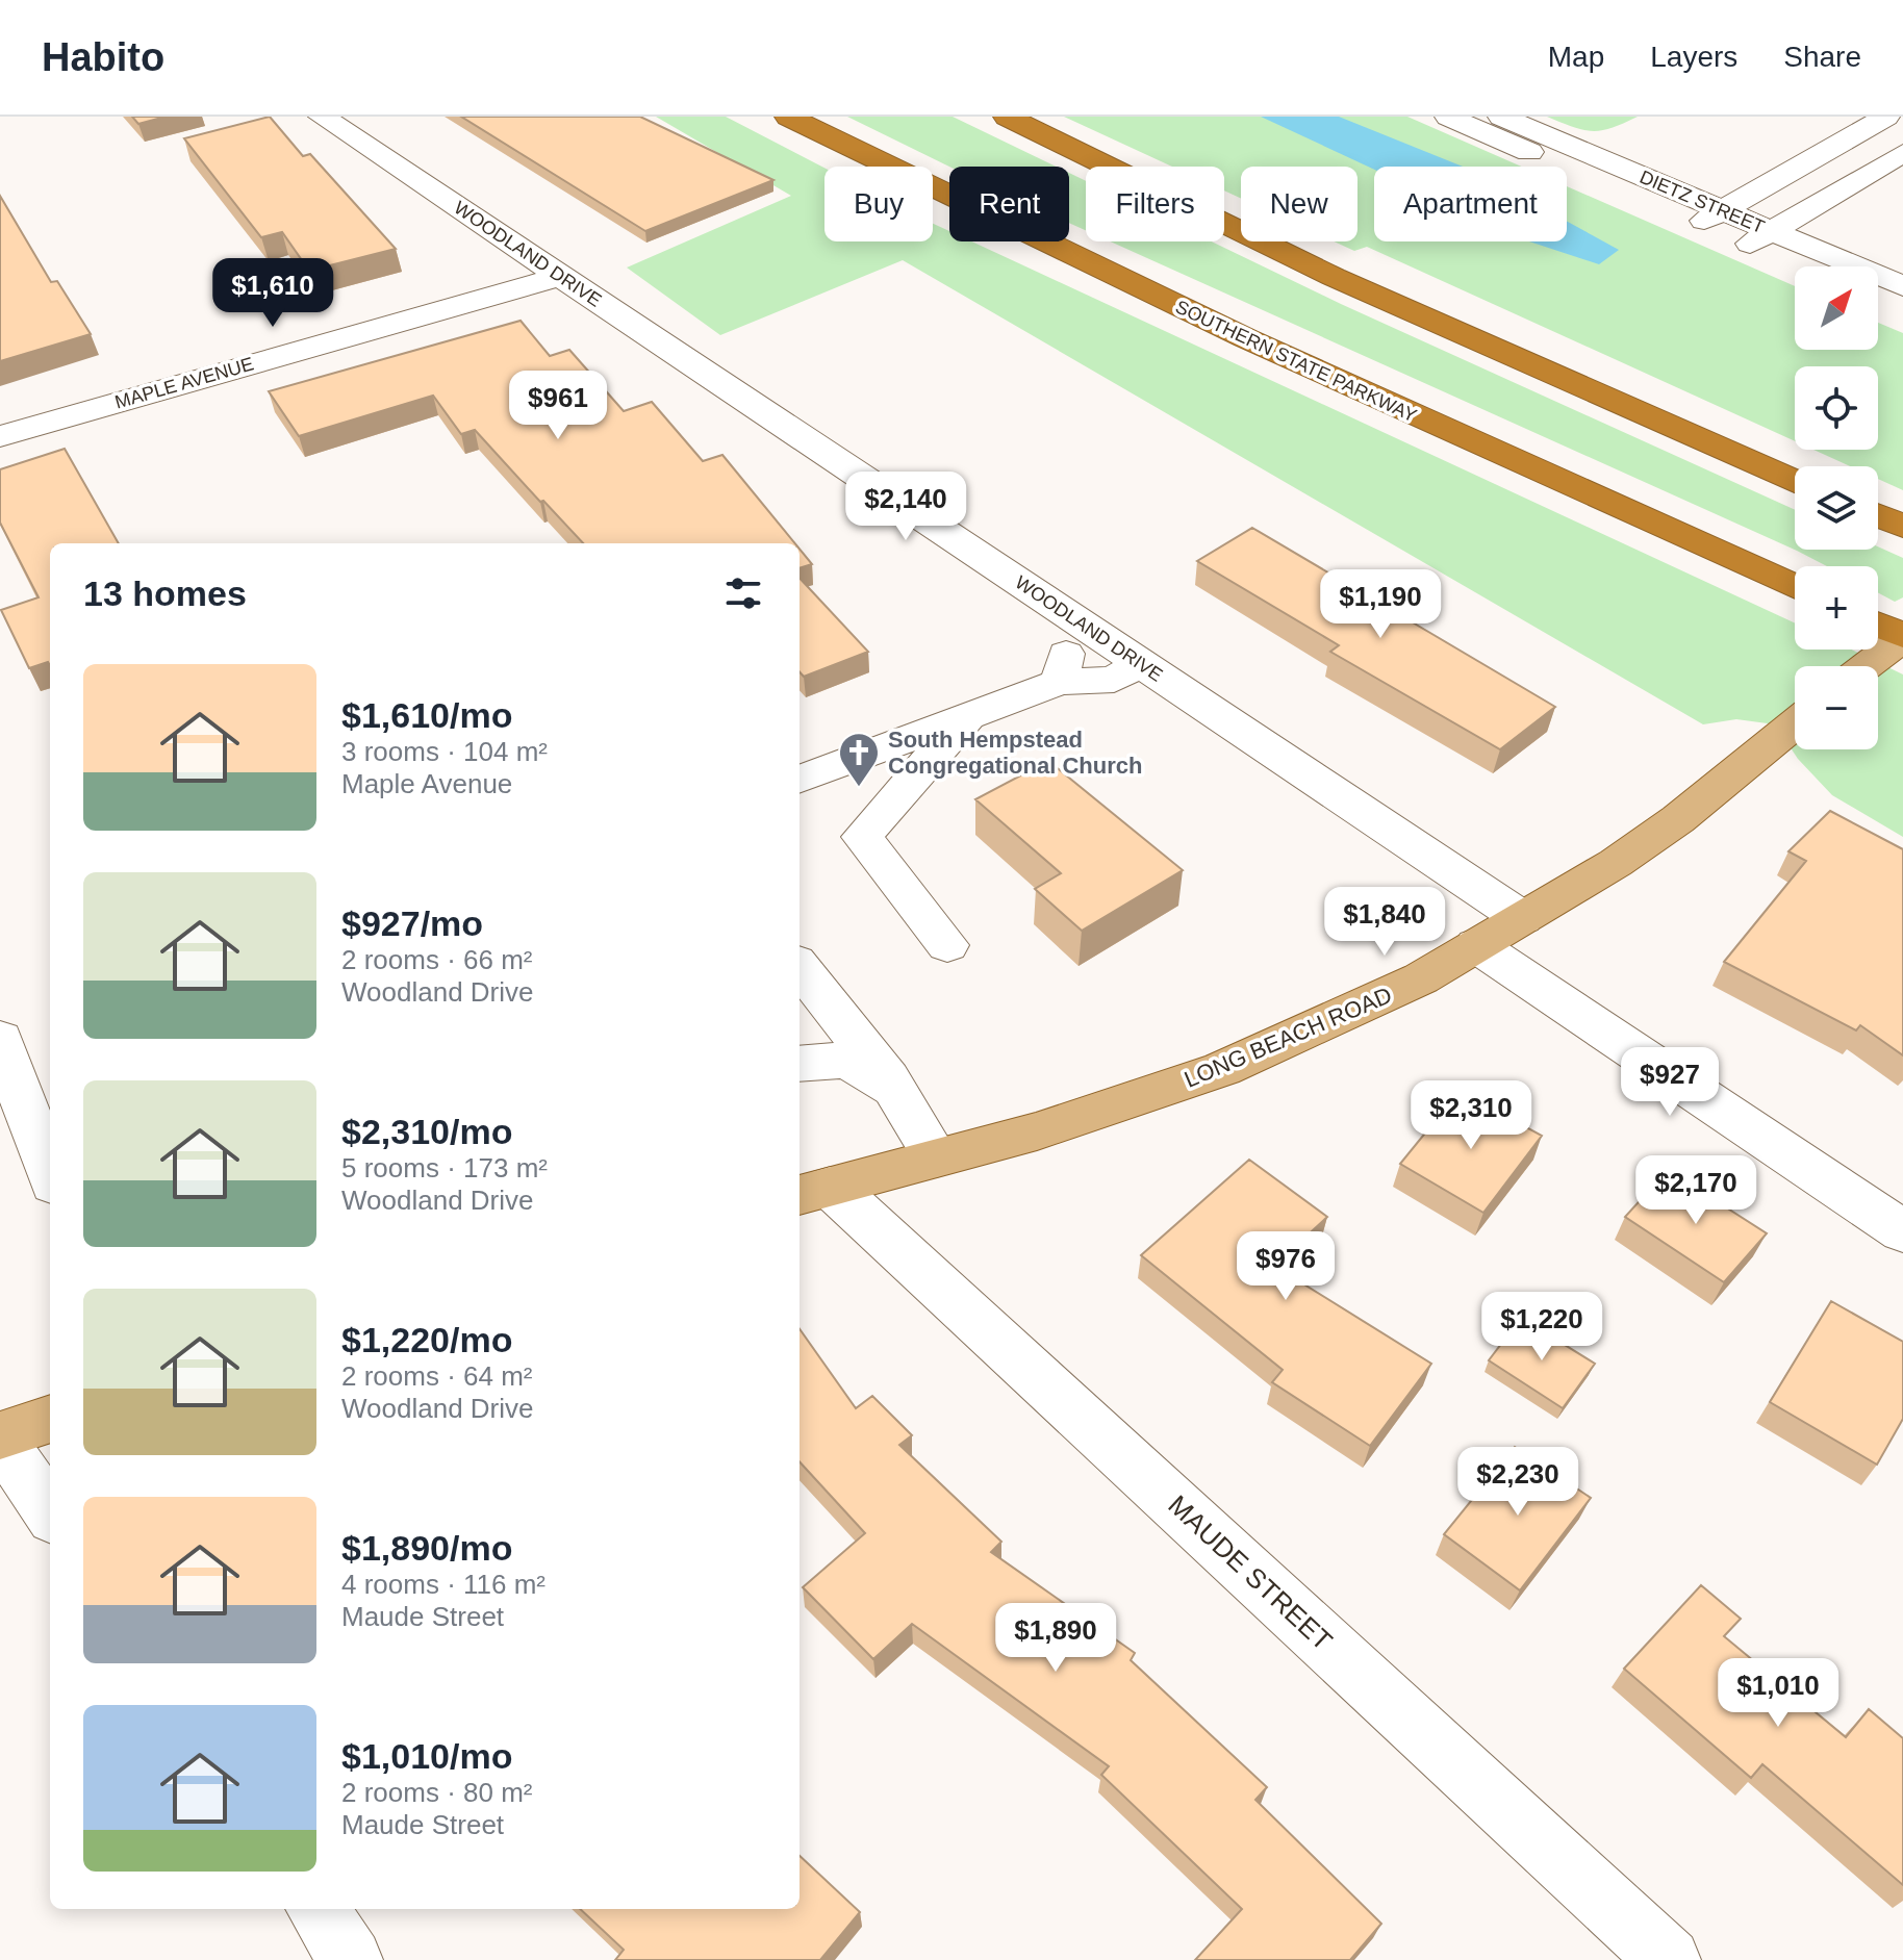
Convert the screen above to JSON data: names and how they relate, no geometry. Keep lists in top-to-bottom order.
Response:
{
  "streets": {
    "highway": ["SOUTHERN STATE PARKWAY"],
    "main road": ["LONG BEACH ROAD"],
    "street": [
      "DIETZ STREET",
      "WOODLAND DRIVE",
      "MAPLE AVENUE",
      "MAUDE STREET"
    ]
  },
  "crossings": [
    ["WOODLAND DRIVE", "MAPLE AVENUE"],
    ["WOODLAND DRIVE", "LONG BEACH ROAD"],
    ["LONG BEACH ROAD", "MAUDE STREET"]
  ],
  "places": {
    "church": ["South Hempstead Congregational Church"]
  },
  "north": "top right",
  "page": {
    "header": "Habito",
    "nav": ["Map", "Layers", "Share"],
    "chip": [
      "Buy",
      "Rent",
      "Filters",
      "New",
      "Apartment"
    ],
    "price": [
      "$1,610",
      "$961",
      "$2,140",
      "$1,190",
      "$1,840",
      "$927",
      "$2,310",
      "$2,170",
      "$976",
      "$1,220",
      "$2,230",
      "$1,890",
      "$1,010"
    ],
    "map_buttons": ["+", "−"],
    "heading": "13 homes",
    "list": [
      {
        "name": "$1,610/mo",
        "note": "3 rooms · 104 m² · Maple Avenue"
      },
      {
        "name": "$927/mo",
        "note": "2 rooms · 66 m² · Woodland Drive"
      },
      {
        "name": "$2,310/mo",
        "note": "5 rooms · 173 m² · Woodland Drive"
      },
      {
        "name": "$1,220/mo",
        "note": "2 rooms · 64 m² · Woodland Drive"
      },
      {
        "name": "$1,890/mo",
        "note": "4 rooms · 116 m² · Maude Street"
      },
      {
        "name": "$1,010/mo",
        "note": "2 rooms · 80 m² · Maude Street"
      }
    ]
  }
}
